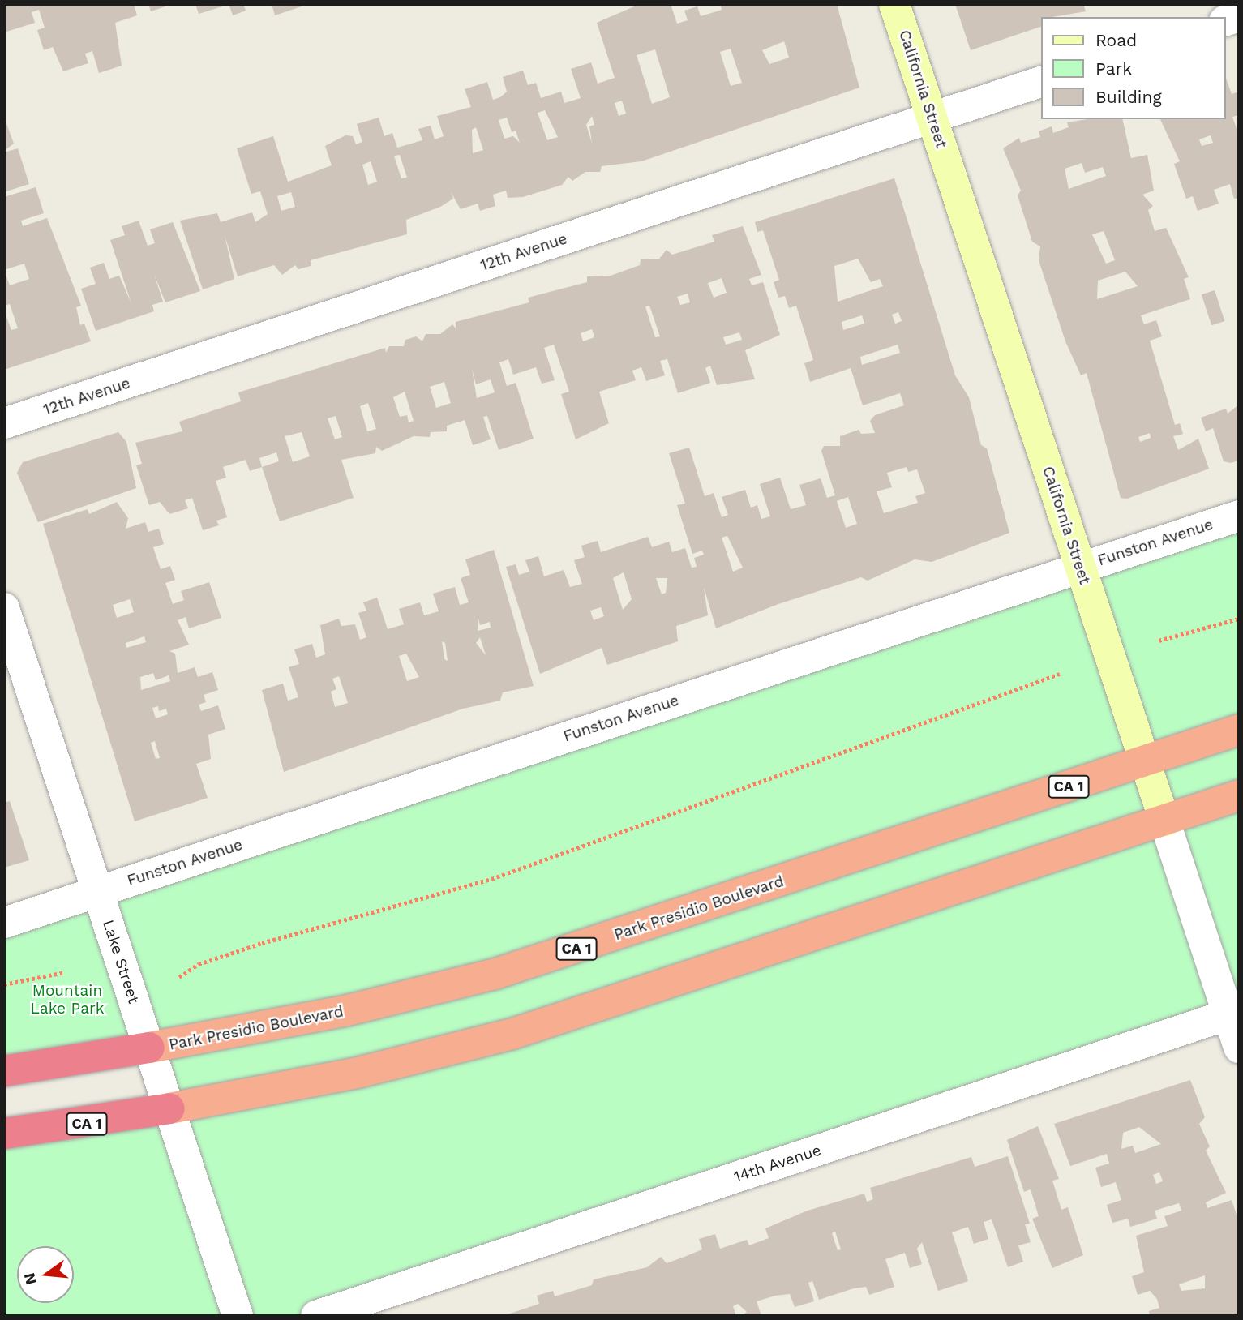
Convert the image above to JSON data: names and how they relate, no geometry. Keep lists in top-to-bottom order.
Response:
{
  "streets": {
    "highway": ["CA 1", "Park Presidio Boulevard"],
    "main road": ["California Street"],
    "street": [
      "12th Avenue",
      "Funston Avenue",
      "Lake Street",
      "14th Avenue"
    ]
  },
  "crossings": [
    ["California Street", "12th Avenue"],
    ["California Street", "Funston Avenue"],
    ["California Street", "CA 1"],
    ["California Street", "Park Presidio Boulevard"],
    ["California Street", "14th Avenue"],
    ["Funston Avenue", "Lake Street"],
    ["CA 1", "Park Presidio Boulevard"],
    ["CA 1", "Lake Street"],
    ["Park Presidio Boulevard", "Lake Street"]
  ],
  "parks": ["Mountain Lake Park"],
  "legend": ["Road", "Park", "Building"],
  "north": "left"
}
